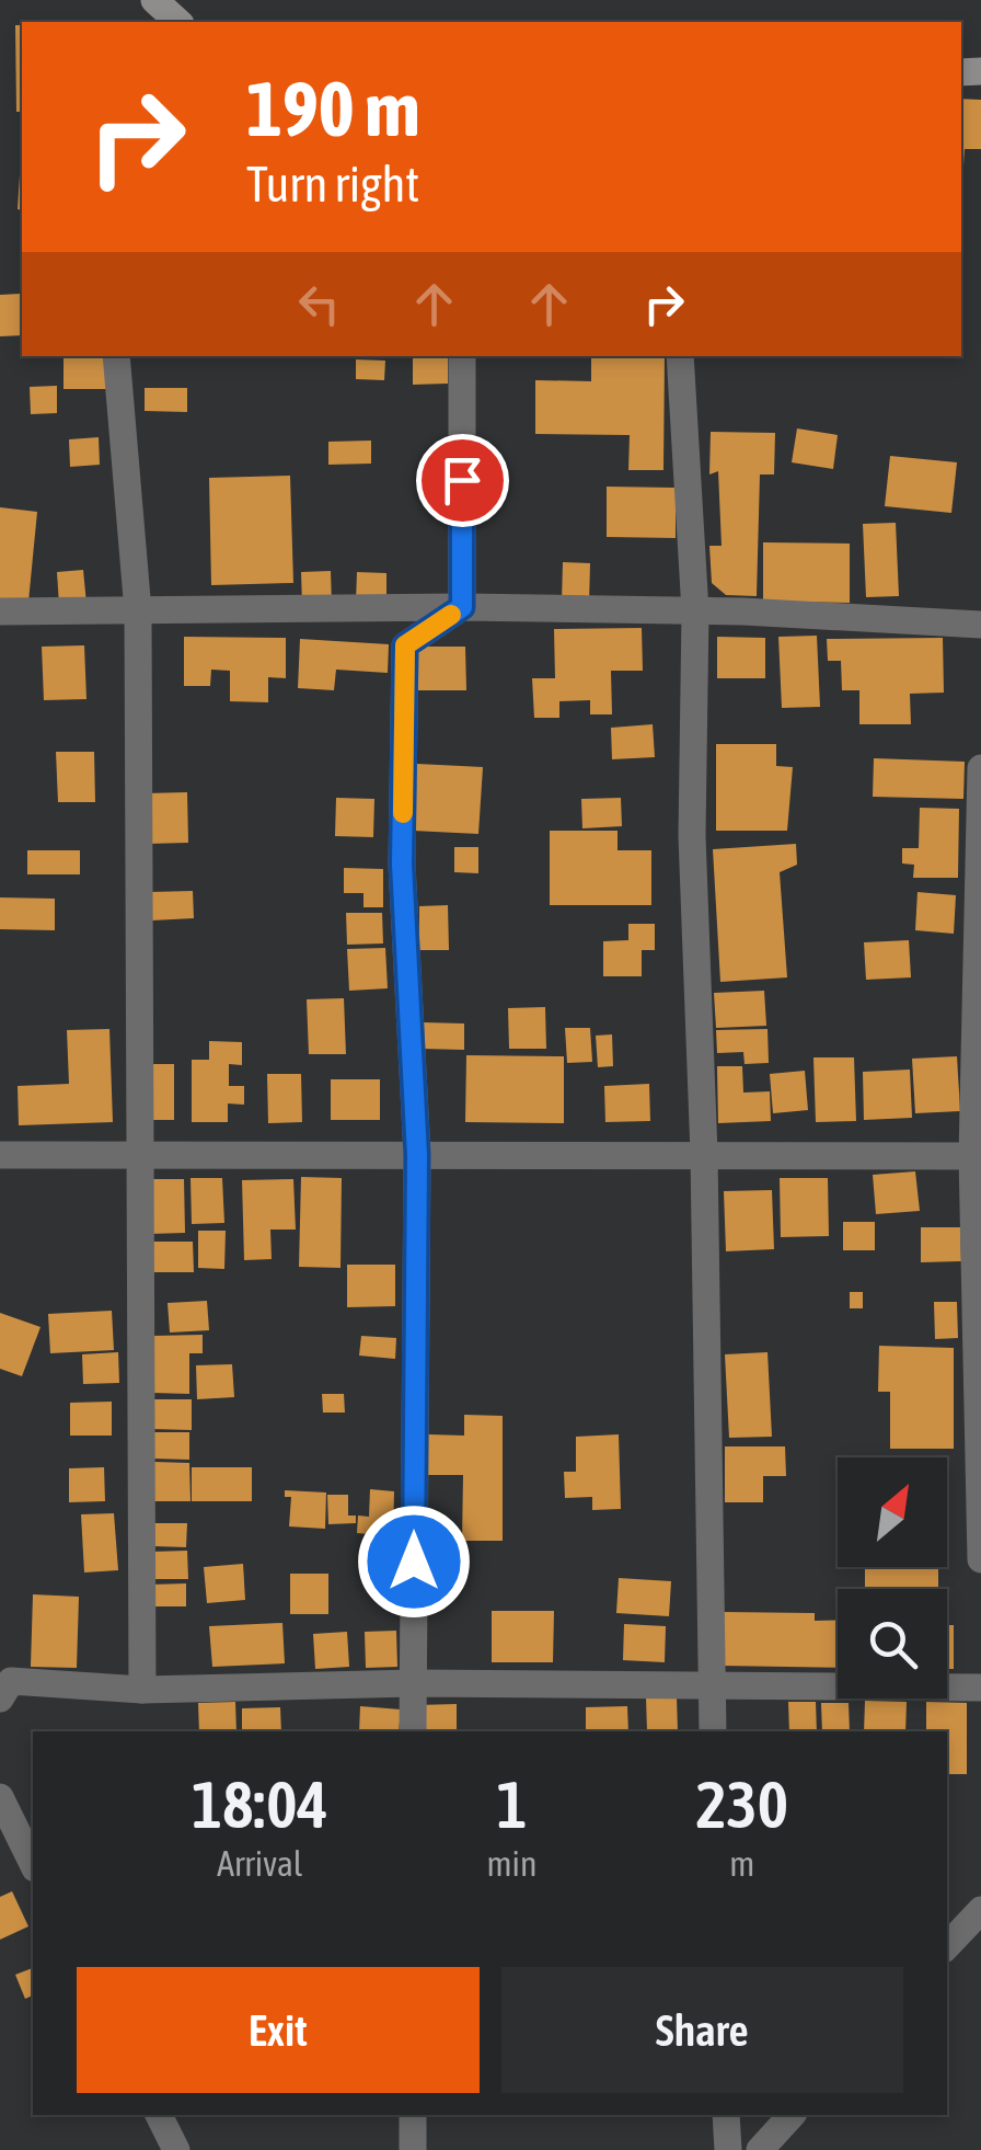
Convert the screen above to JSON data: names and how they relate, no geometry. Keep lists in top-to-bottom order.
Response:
{
  "north": "top right",
  "page": {
    "turn": ["190 m", "Turn right"],
    "eta": [
      "18:04",
      "Arrival",
      "1",
      "min",
      "230",
      "m"
    ],
    "buttons": ["Exit", "Share"]
  }
}
